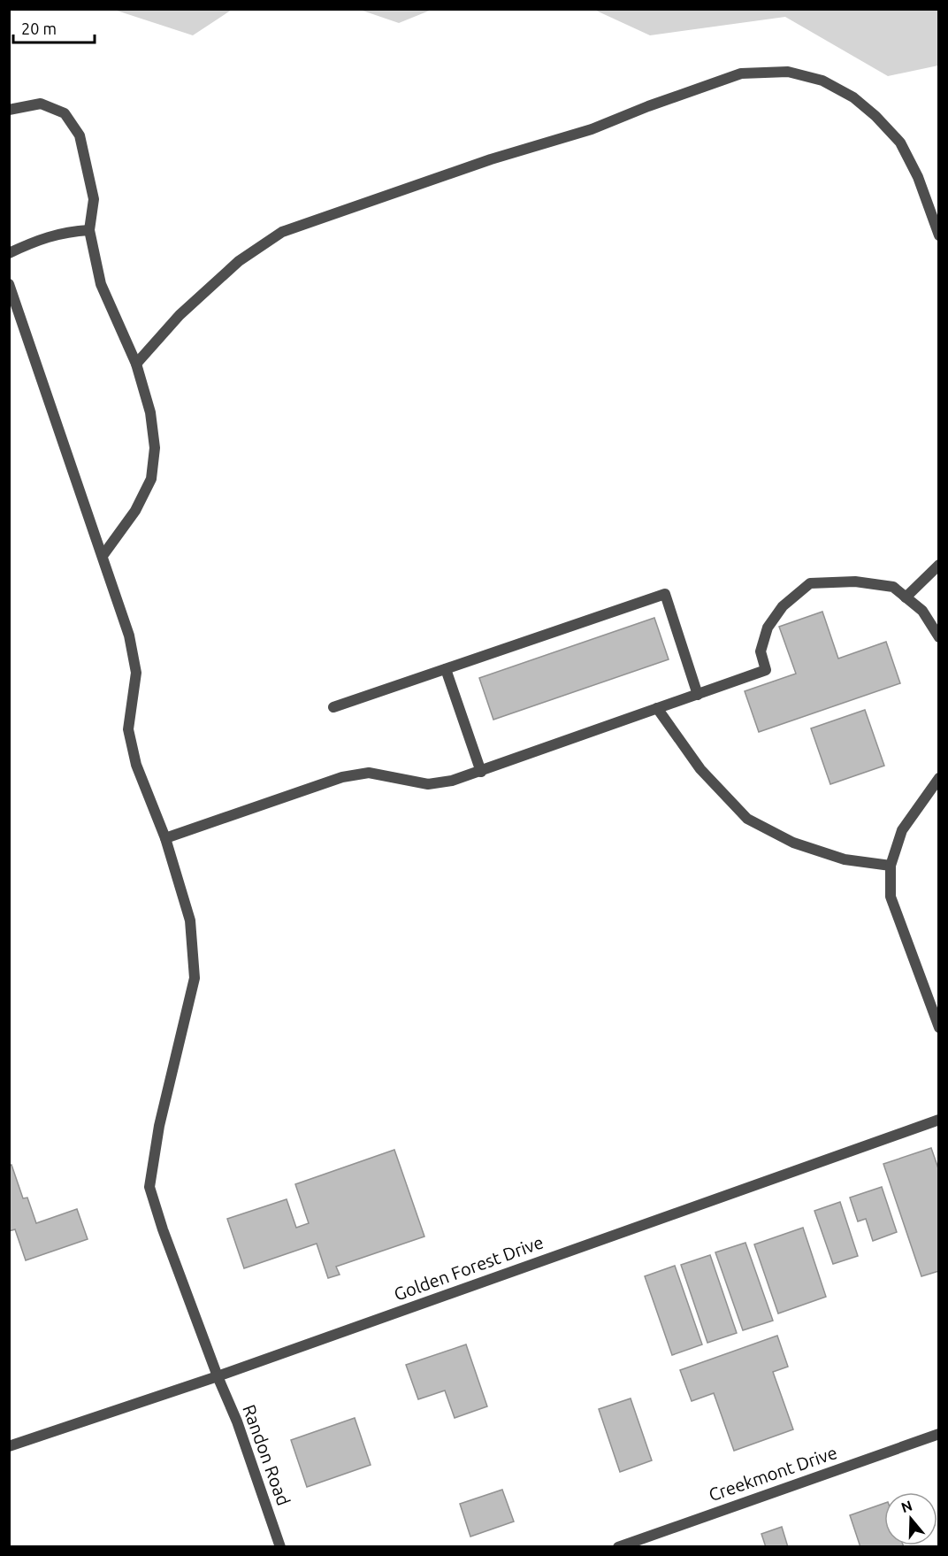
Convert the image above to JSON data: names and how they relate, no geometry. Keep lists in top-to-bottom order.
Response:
{
  "streets": {
    "street": ["Golden Forest Drive", "Randon Road", "Creekmont Drive"]
  },
  "crossings": [
    ["Golden Forest Drive", "Randon Road"]
  ],
  "scale_bar": "20 m",
  "north": "top"
}
